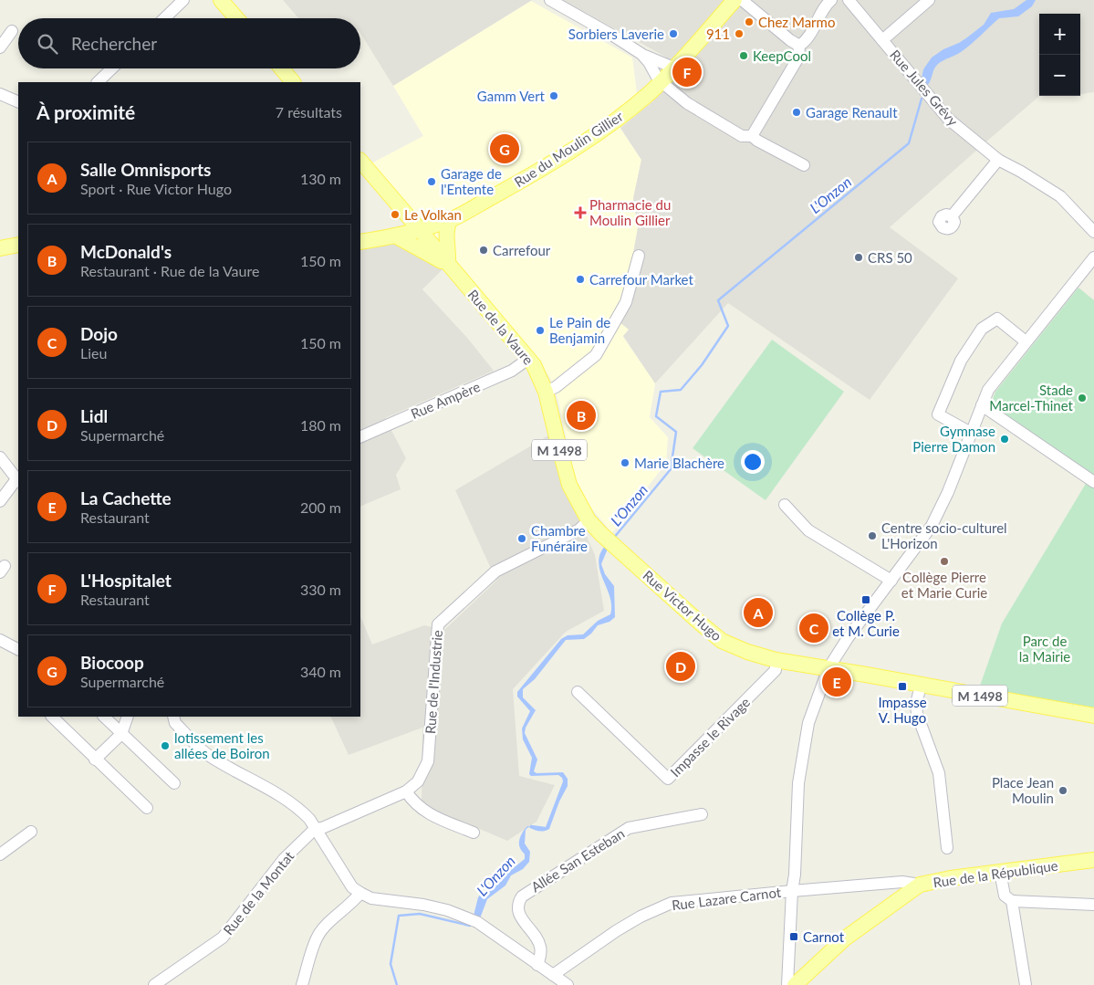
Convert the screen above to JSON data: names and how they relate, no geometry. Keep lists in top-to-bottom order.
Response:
{
  "streets": {
    "main road": [
      "Rue du Moulin Gillier",
      "Rue de la Vaure",
      "M 1498",
      "Rue Victor Hugo",
      "Rue de la République"
    ],
    "street": [
      "Rue Jules Grévy",
      "Rue Ampère",
      "Rue de l'Industrie",
      "Impasse le Rivage",
      "Allée San Esteban",
      "Rue de la Montat",
      "Rue Lazare Carnot"
    ]
  },
  "crossings": [
    ["Rue du Moulin Gillier", "Rue de la Vaure"],
    ["Rue du Moulin Gillier", "M 1498"],
    ["Rue de la Vaure", "Rue Ampère"],
    ["Rue de la Vaure", "M 1498"],
    ["Rue de la Vaure", "Rue Victor Hugo"],
    ["Rue de la Vaure", "Rue de l'Industrie"],
    ["Rue Victor Hugo", "Impasse le Rivage"],
    ["Rue de l'Industrie", "Rue de la Montat"],
    ["Rue de la République", "Rue Lazare Carnot"]
  ],
  "water": ["L'Onzon"],
  "parks": ["Parc de la Mairie"],
  "places": {
    "other": [
      "Chez Marmo",
      "Sorbiers Laverie",
      "911",
      "KeepCool",
      "Gamm Vert",
      "Garage Renault",
      "Garage de l'Entente",
      "Le Volkan",
      "Carrefour",
      "CRS 50",
      "Carrefour Market",
      "Le Pain de Benjamin",
      "Stade Marcel-Thinet",
      "Gymnase Pierre Damon",
      "Marie Blachère",
      "Centre socio-culturel L'Horizon",
      "Chambre Funéraire",
      "Collège Pierre et Marie Curie",
      "lotissement les allées de Boiron",
      "Place Jean Moulin"
    ],
    "health": ["Pharmacie du Moulin Gillier"],
    "transit": ["Collège P. et M. Curie", "Impasse V. Hugo", "Carnot"]
  },
  "page": {
    "map_buttons": ["+", "−"],
    "search": "Rechercher",
    "pins": [
      "F",
      "G",
      "B",
      "A",
      "C",
      "D",
      "E"
    ],
    "heading": ["À proximité", "7 résultats"],
    "list": [
      {
        "mark": "A",
        "name": "Salle Omnisports",
        "note": "Sport · Rue Victor Hugo",
        "value": "130 m"
      },
      {
        "mark": "B",
        "name": "McDonald's",
        "note": "Restaurant · Rue de la Vaure",
        "value": "150 m"
      },
      {
        "mark": "C",
        "name": "Dojo",
        "note": "Lieu",
        "value": "150 m"
      },
      {
        "mark": "D",
        "name": "Lidl",
        "note": "Supermarché",
        "value": "180 m"
      },
      {
        "mark": "E",
        "name": "La Cachette",
        "note": "Restaurant",
        "value": "200 m"
      },
      {
        "mark": "F",
        "name": "L'Hospitalet",
        "note": "Restaurant",
        "value": "330 m"
      },
      {
        "mark": "G",
        "name": "Biocoop",
        "note": "Supermarché",
        "value": "340 m"
      }
    ]
  }
}
